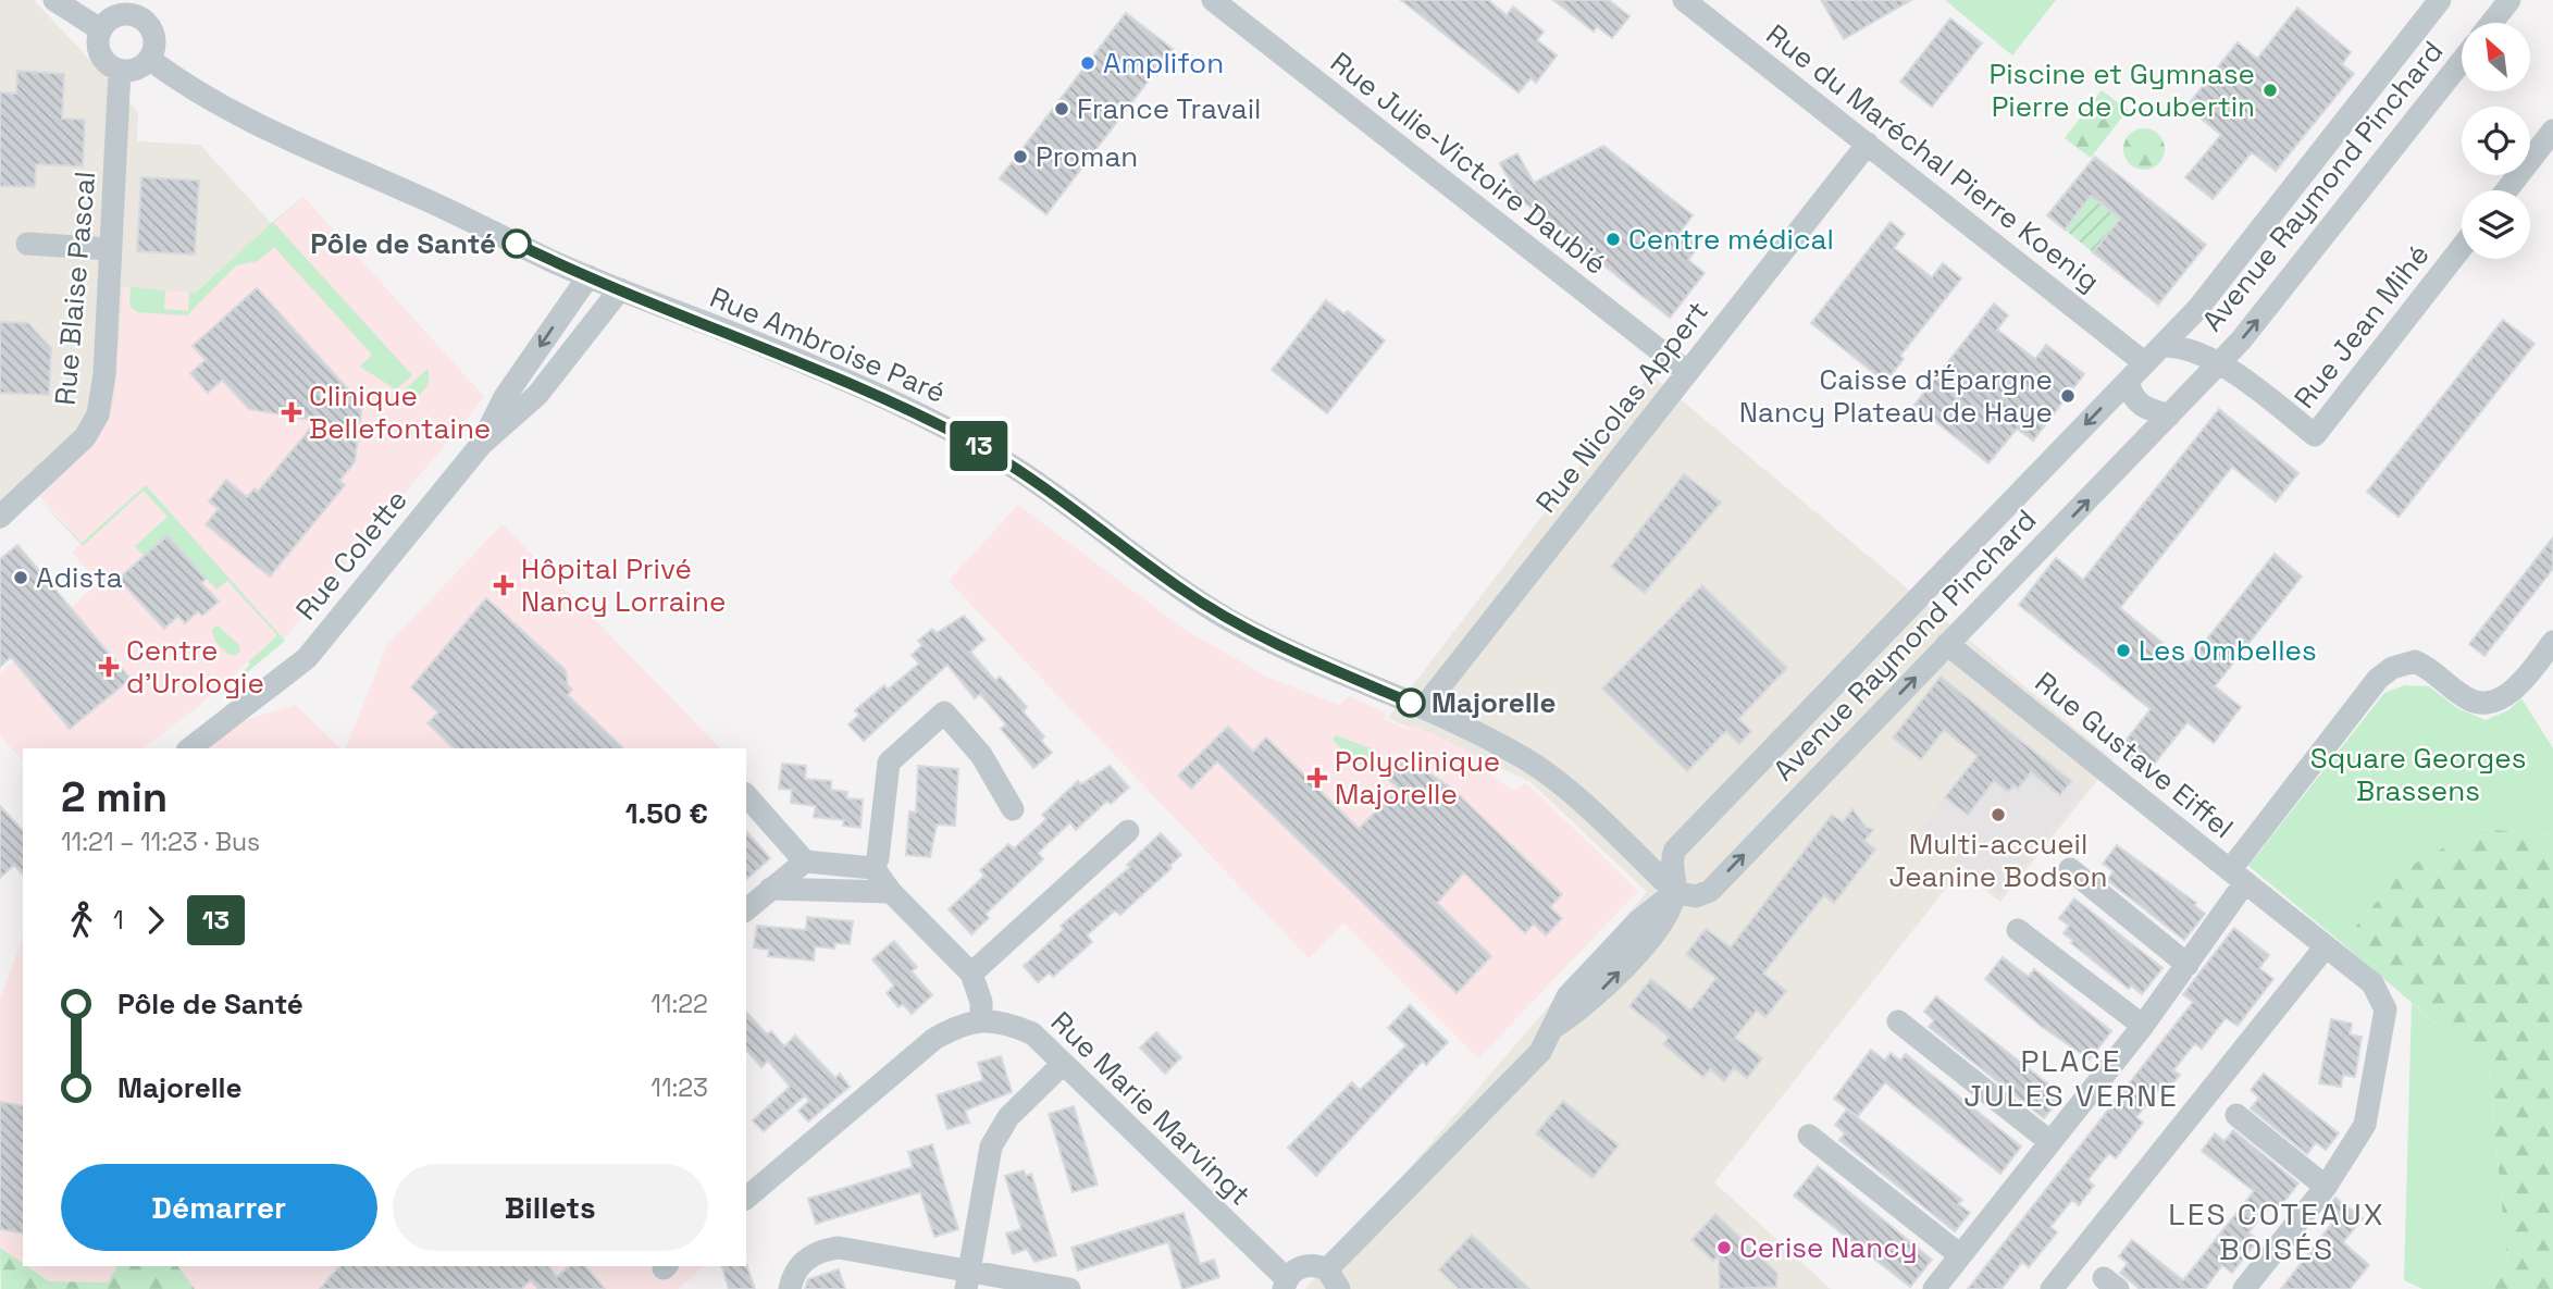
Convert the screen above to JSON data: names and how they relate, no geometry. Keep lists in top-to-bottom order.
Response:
{
  "streets": {
    "street": [
      "Rue du Maréchal Pierre Koenig",
      "Rue Julie-Victoire Daubié",
      "Avenue Raymond Pinchard",
      "Rue Blaise Pascal",
      "Rue Jean Mihé",
      "Rue Ambroise Paré",
      "Rue Nicolas Appert",
      "Rue Colette",
      "Rue Gustave Eiffel",
      "Rue Marie Marvingt"
    ]
  },
  "crossings": [
    ["Rue du Maréchal Pierre Koenig", "Avenue Raymond Pinchard"],
    ["Rue du Maréchal Pierre Koenig", "Rue Nicolas Appert"],
    ["Rue Julie-Victoire Daubié", "Rue Nicolas Appert"],
    ["Avenue Raymond Pinchard", "Rue Jean Mihé"],
    ["Avenue Raymond Pinchard", "Rue Ambroise Paré"],
    ["Avenue Raymond Pinchard", "Rue Gustave Eiffel"],
    ["Rue Blaise Pascal", "Rue Ambroise Paré"],
    ["Rue Ambroise Paré", "Rue Nicolas Appert"],
    ["Rue Ambroise Paré", "Rue Colette"]
  ],
  "districts": ["PLACE JULES VERNE", "LES COTEAUX BOISÉS"],
  "parks": ["Square Georges Brassens"],
  "places": {
    "other": [
      "Amplifon",
      "Piscine et Gymnase Pierre de Coubertin",
      "France Travail",
      "Proman",
      "Centre médical",
      "Pôle de Santé",
      "Caisse d'Épargne Nancy Plateau de Haye",
      "Adista",
      "Les Ombelles",
      "Majorelle",
      "Multi-accueil Jeanine Bodson",
      "Cerise Nancy"
    ],
    "health": [
      "Clinique Bellefontaine",
      "Hôpital Privé Nancy Lorraine",
      "Centre d'Urologie",
      "Polyclinique Majorelle"
    ]
  },
  "lines": ["bus line 13"],
  "north": "top left",
  "page": {
    "on_map": "13",
    "heading": ["2 min", "11:21 – 11:23 · Bus", "1.50 €"],
    "legs": ["1", "13"],
    "list": [
      {
        "name": "Pôle de Santé",
        "value": "11:22"
      },
      {
        "name": "Majorelle",
        "value": "11:23"
      }
    ],
    "buttons": ["Démarrer", "Billets"]
  }
}
